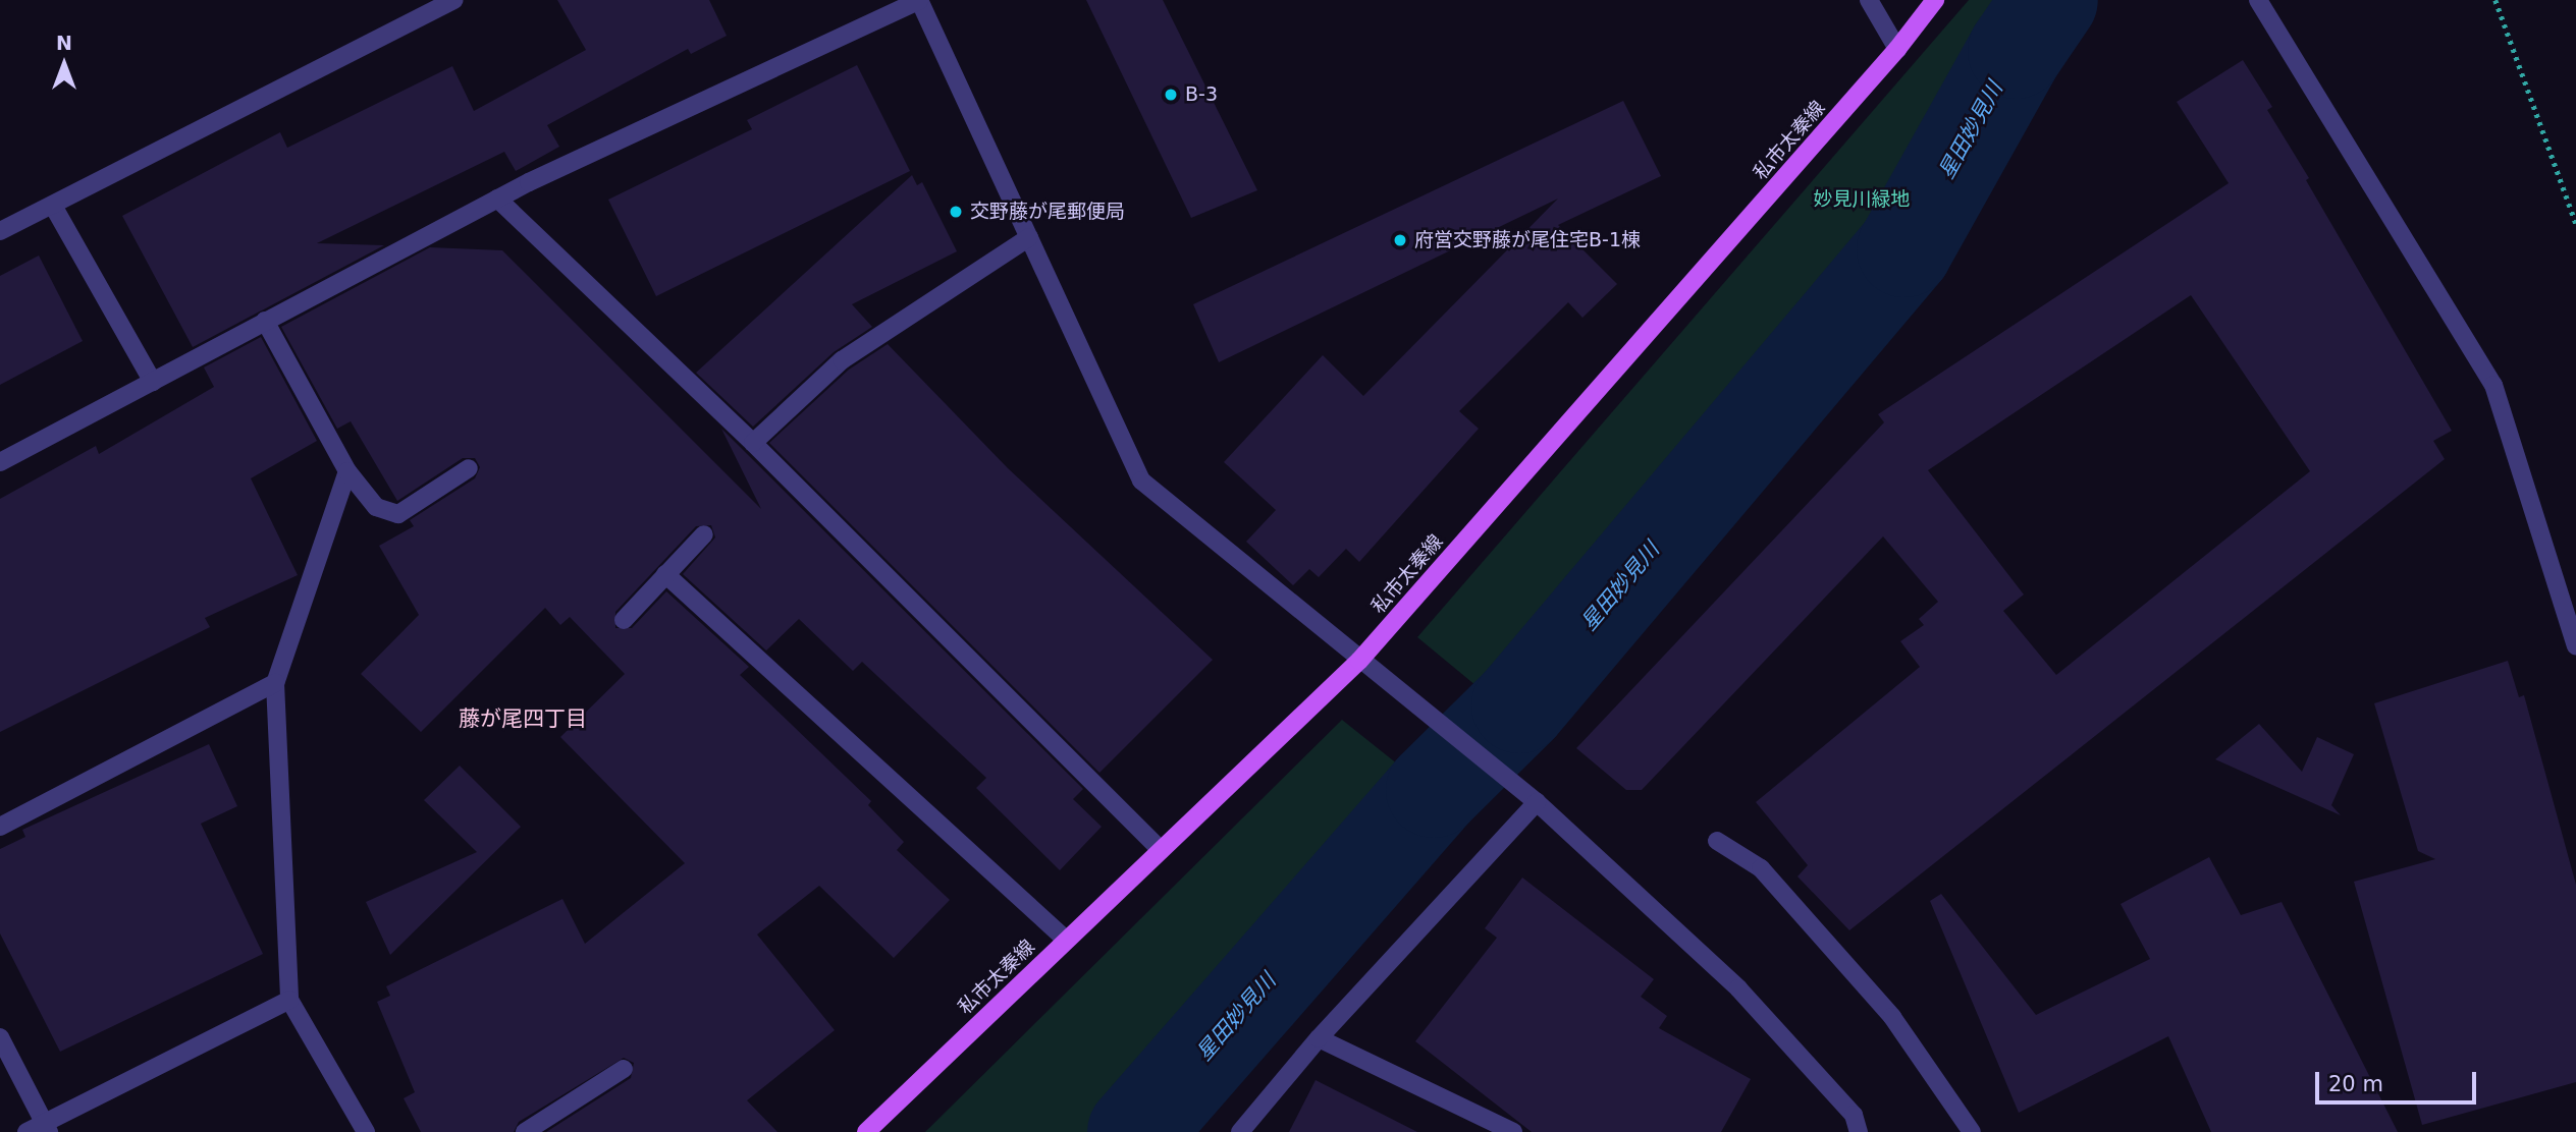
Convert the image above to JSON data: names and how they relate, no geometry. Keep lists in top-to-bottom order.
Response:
{
  "streets": {
    "main road": ["私市太秦線"]
  },
  "districts": ["藤が尾四丁目"],
  "water": ["星田妙見川"],
  "parks": ["妙見川緑地"],
  "places": ["B-3", "交野藤が尾郵便局", "府営交野藤が尾住宅B-1棟"],
  "scale_bar": "20 m",
  "north": "top"
}
